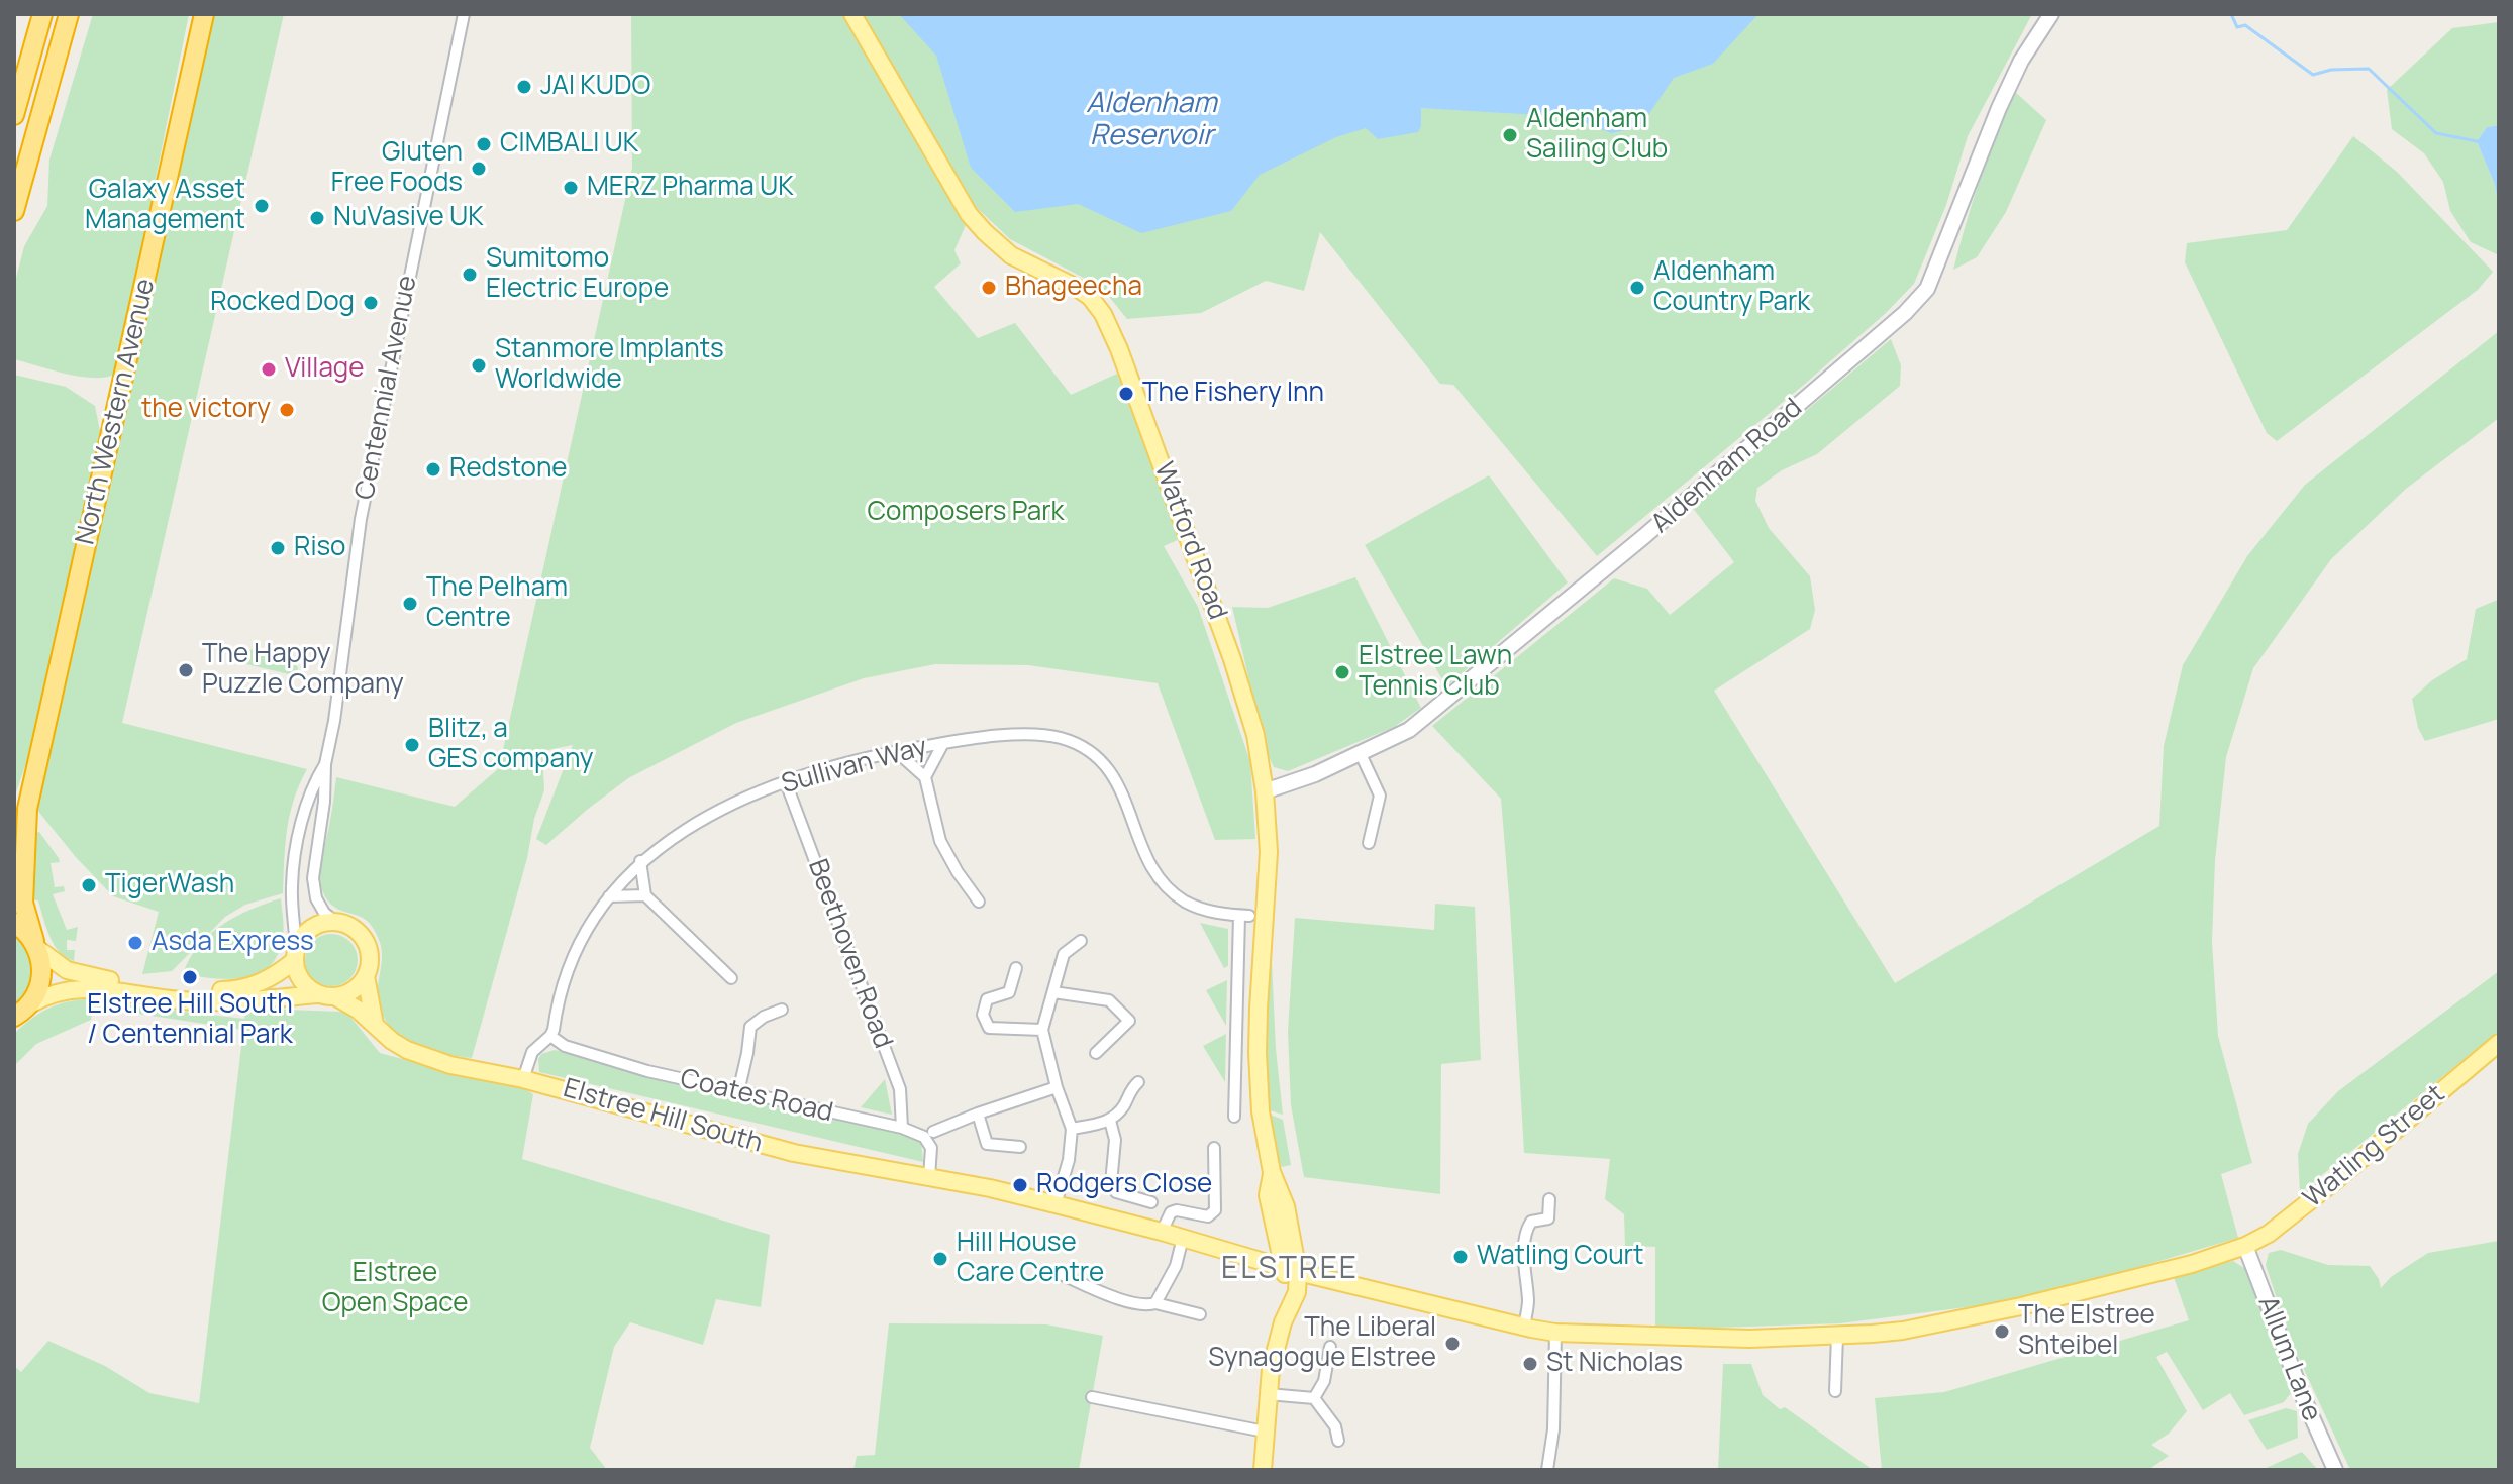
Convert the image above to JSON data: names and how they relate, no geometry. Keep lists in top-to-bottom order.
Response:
{
  "streets": {
    "highway": ["North Western Avenue"],
    "main road": ["Watford Road", "Elstree Hill South", "Watling Street"],
    "street": [
      "Centennial Avenue",
      "Aldenham Road",
      "Sullivan Way",
      "Beethoven Road",
      "Coates Road",
      "Allum Lane"
    ]
  },
  "crossings": [
    ["Centennial Avenue", "Elstree Hill South"],
    ["Aldenham Road", "Watford Road"],
    ["Watford Road", "Elstree Hill South"],
    ["Sullivan Way", "Beethoven Road"],
    ["Sullivan Way", "Coates Road"],
    ["Sullivan Way", "Elstree Hill South"],
    ["Beethoven Road", "Coates Road"],
    ["Coates Road", "Elstree Hill South"],
    ["Elstree Hill South", "Watling Street"],
    ["Watling Street", "Allum Lane"]
  ],
  "districts": ["ELSTREE"],
  "water": ["Aldenham Reservoir"],
  "parks": ["Composers Park", "Elstree Open Space"],
  "places": [
    "JAI KUDO",
    "Aldenham Sailing Club",
    "CIMBALI UK",
    "Gluten Free Foods",
    "MERZ Pharma UK",
    "Galaxy Asset Management",
    "NuVasive UK",
    "Sumitomo Electric Europe",
    "Bhageecha",
    "Aldenham Country Park",
    "Rocked Dog",
    "Stanmore Implants Worldwide",
    "Village",
    "The Fishery Inn",
    "the victory",
    "Redstone",
    "Riso",
    "The Pelham Centre",
    "The Happy Puzzle Company",
    "Elstree Lawn Tennis Club",
    "Blitz, a GES company",
    "TigerWash",
    "Asda Express",
    "Elstree Hill South / Centennial Park",
    "Rodgers Close",
    "Watling Court",
    "Hill House Care Centre",
    "The Elstree Shteibel",
    "The Liberal Synagogue Elstree",
    "St Nicholas"
  ]
}
